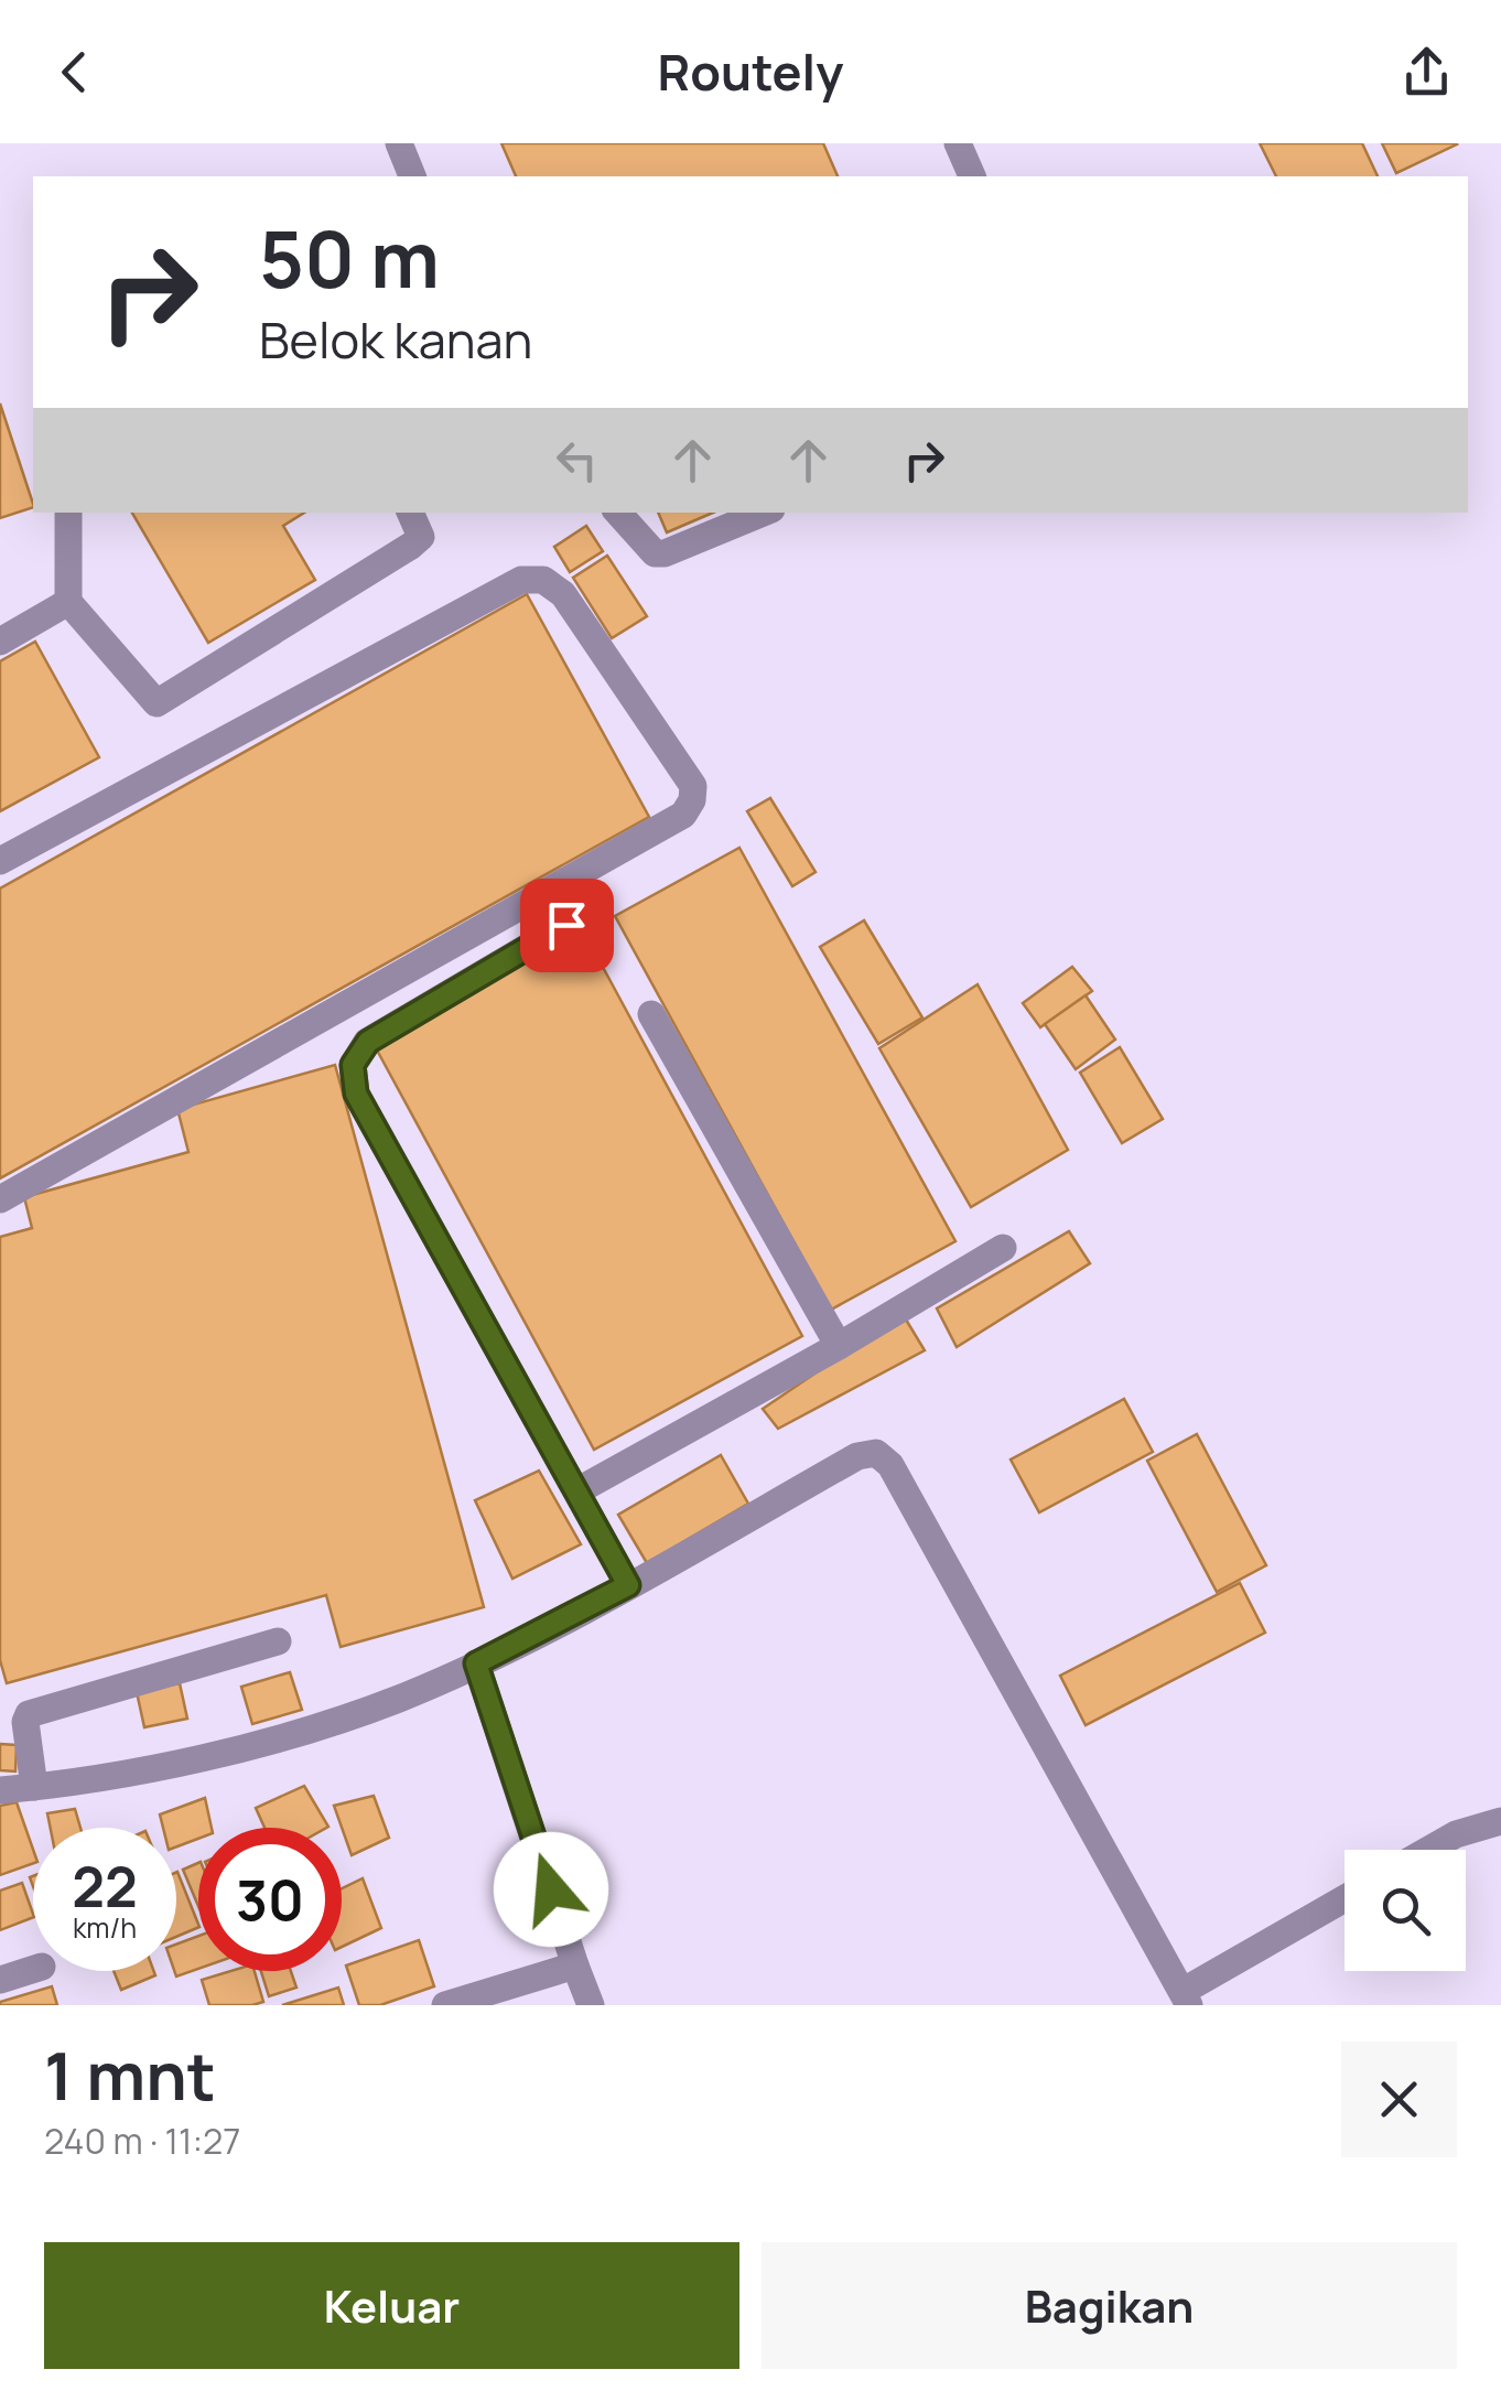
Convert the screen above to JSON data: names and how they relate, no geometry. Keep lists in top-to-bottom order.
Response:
{
  "page": {
    "header": "Routely",
    "turn": ["50 m", "Belok kanan"],
    "speed": "22 km/h",
    "limit": "30",
    "heading": ["1 mnt", "240 m · 11:27"],
    "buttons": ["Keluar", "Bagikan"]
  }
}
